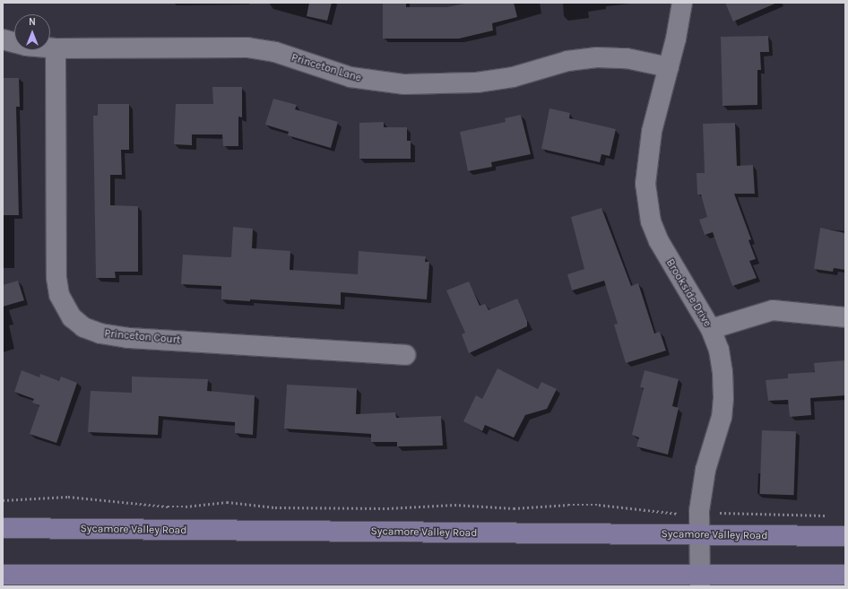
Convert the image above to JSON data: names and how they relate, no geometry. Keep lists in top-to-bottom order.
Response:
{
  "streets": {
    "main road": ["Sycamore Valley Road"],
    "street": ["Princeton Lane", "Brookside Drive", "Princeton Court"]
  },
  "crossings": [
    ["Princeton Lane", "Brookside Drive"],
    ["Princeton Lane", "Princeton Court"],
    ["Brookside Drive", "Sycamore Valley Road"]
  ],
  "north": "top"
}
